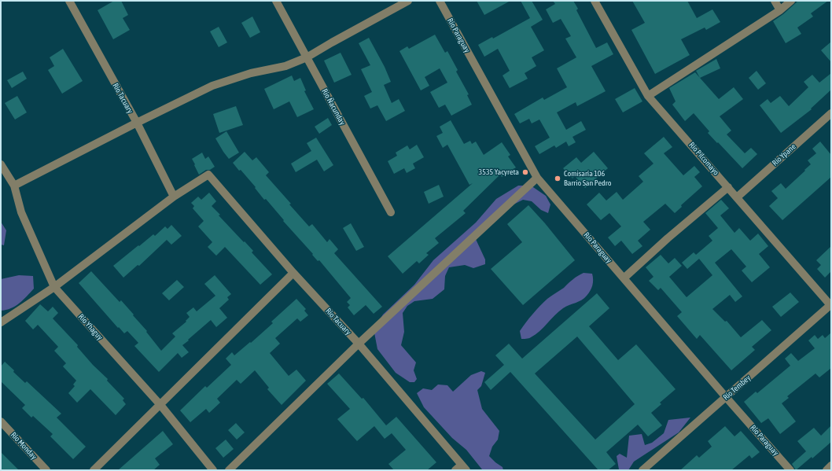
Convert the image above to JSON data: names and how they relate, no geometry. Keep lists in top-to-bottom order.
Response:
{
  "streets": {
    "street": [
      "Río Paraguay",
      "Río Tacuary",
      "Río Ñacunday",
      "Río Ypane",
      "Río Pilcomayo",
      "Río Yhaguy",
      "Río Tembey",
      "Río Monday"
    ]
  },
  "crossings": [
    ["Río Paraguay", "Río Tembey"],
    ["Río Ypane", "Río Pilcomayo"],
    ["Río Pilcomayo", "Río Tembey"]
  ],
  "places": ["3535 Yacyreta", "Comisaría 106 Barrio San Pedro"]
}
